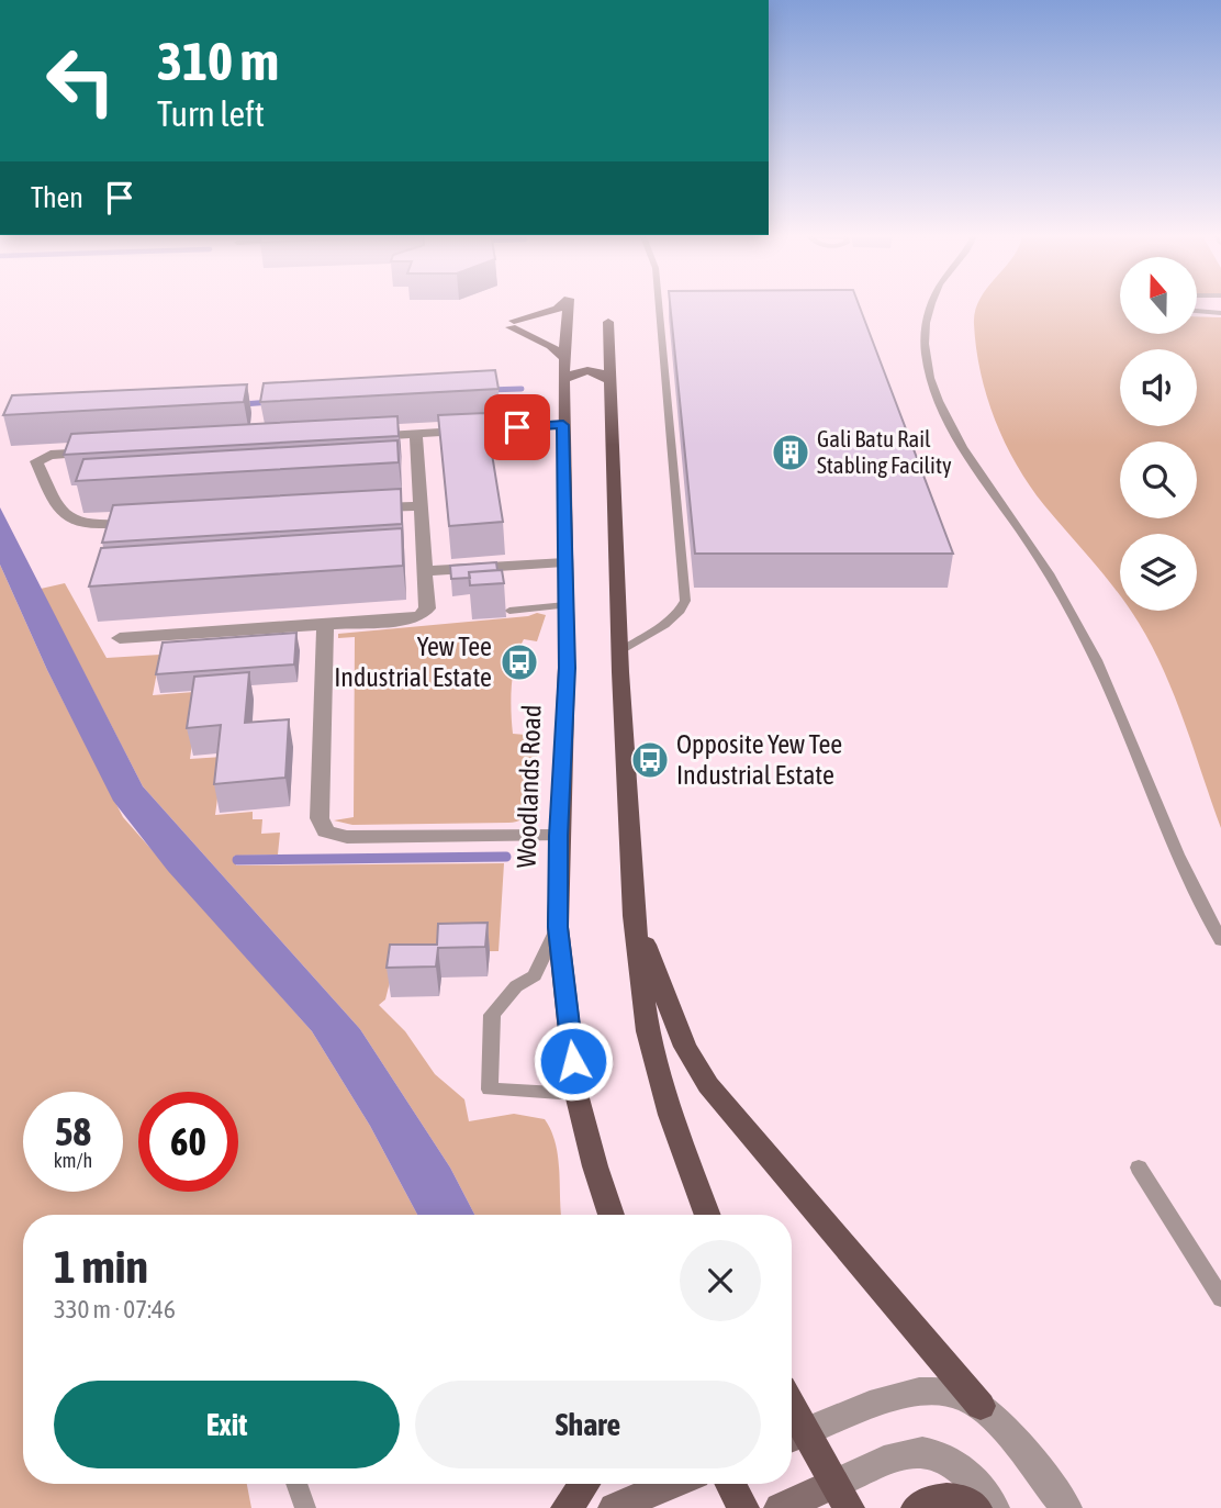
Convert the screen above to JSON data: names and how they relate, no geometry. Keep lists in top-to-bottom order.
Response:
{
  "streets": {
    "main road": ["Woodlands Road"]
  },
  "places": {
    "building": ["Gali Batu Rail Stabling Facility"],
    "bus stop": ["Yew Tee Industrial Estate", "Opposite Yew Tee Industrial Estate"]
  },
  "north": "top",
  "page": {
    "turn": ["310 m", "Turn left"],
    "then": "Then",
    "speed": "58 km/h",
    "limit": "60",
    "heading": ["1 min", "330 m · 07:46"],
    "buttons": ["Exit", "Share"]
  }
}
